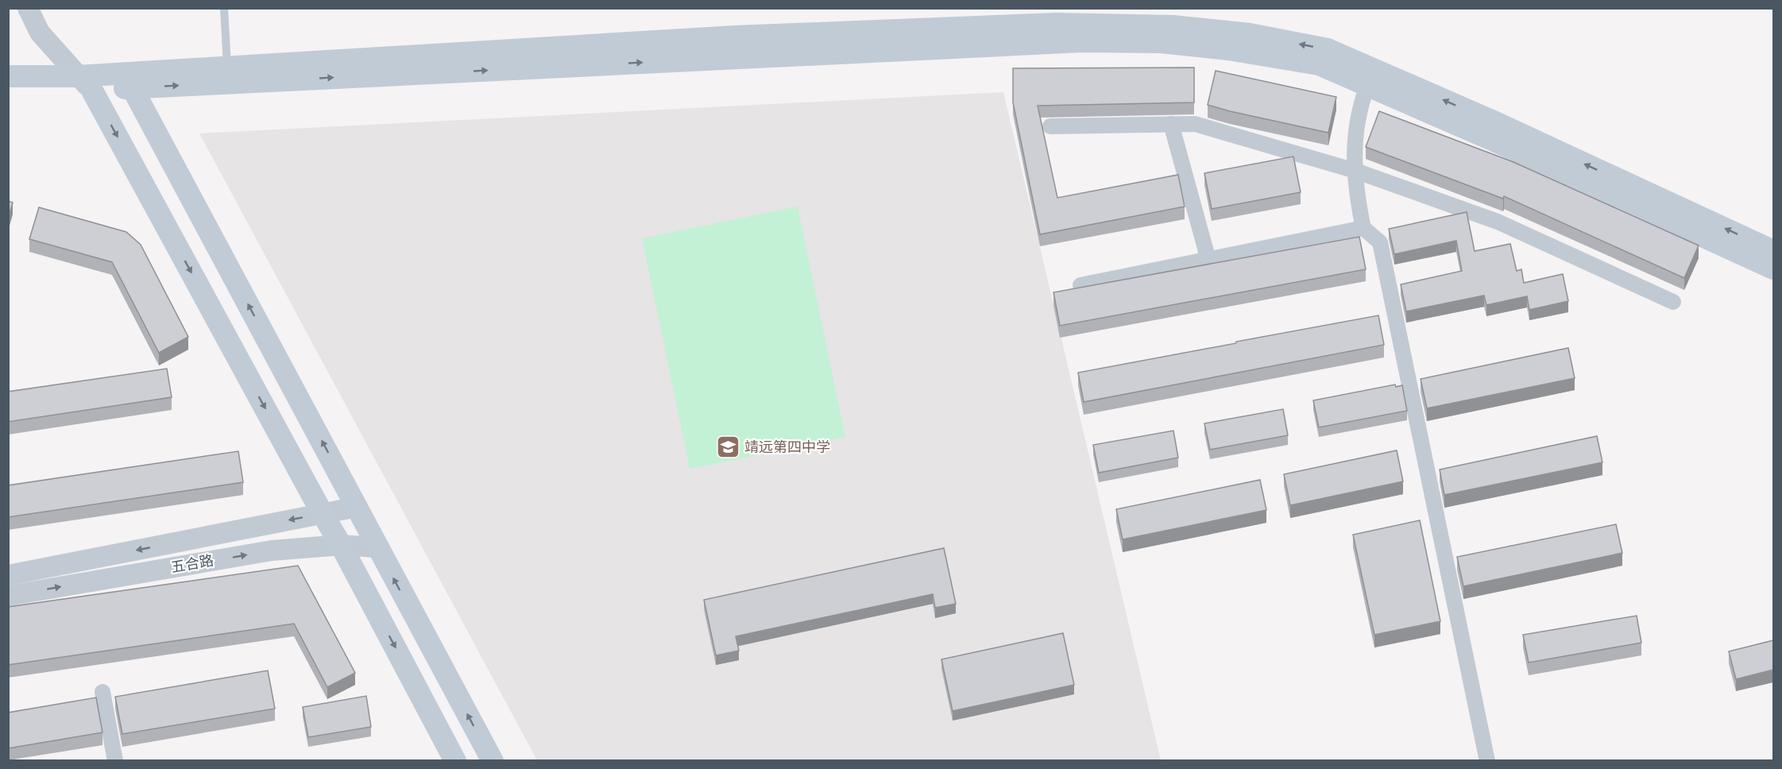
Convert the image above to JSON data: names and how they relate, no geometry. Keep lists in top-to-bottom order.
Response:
{
  "streets": {
    "street": ["五合路"]
  },
  "places": {
    "school or university": ["靖远第四中学"]
  }
}
